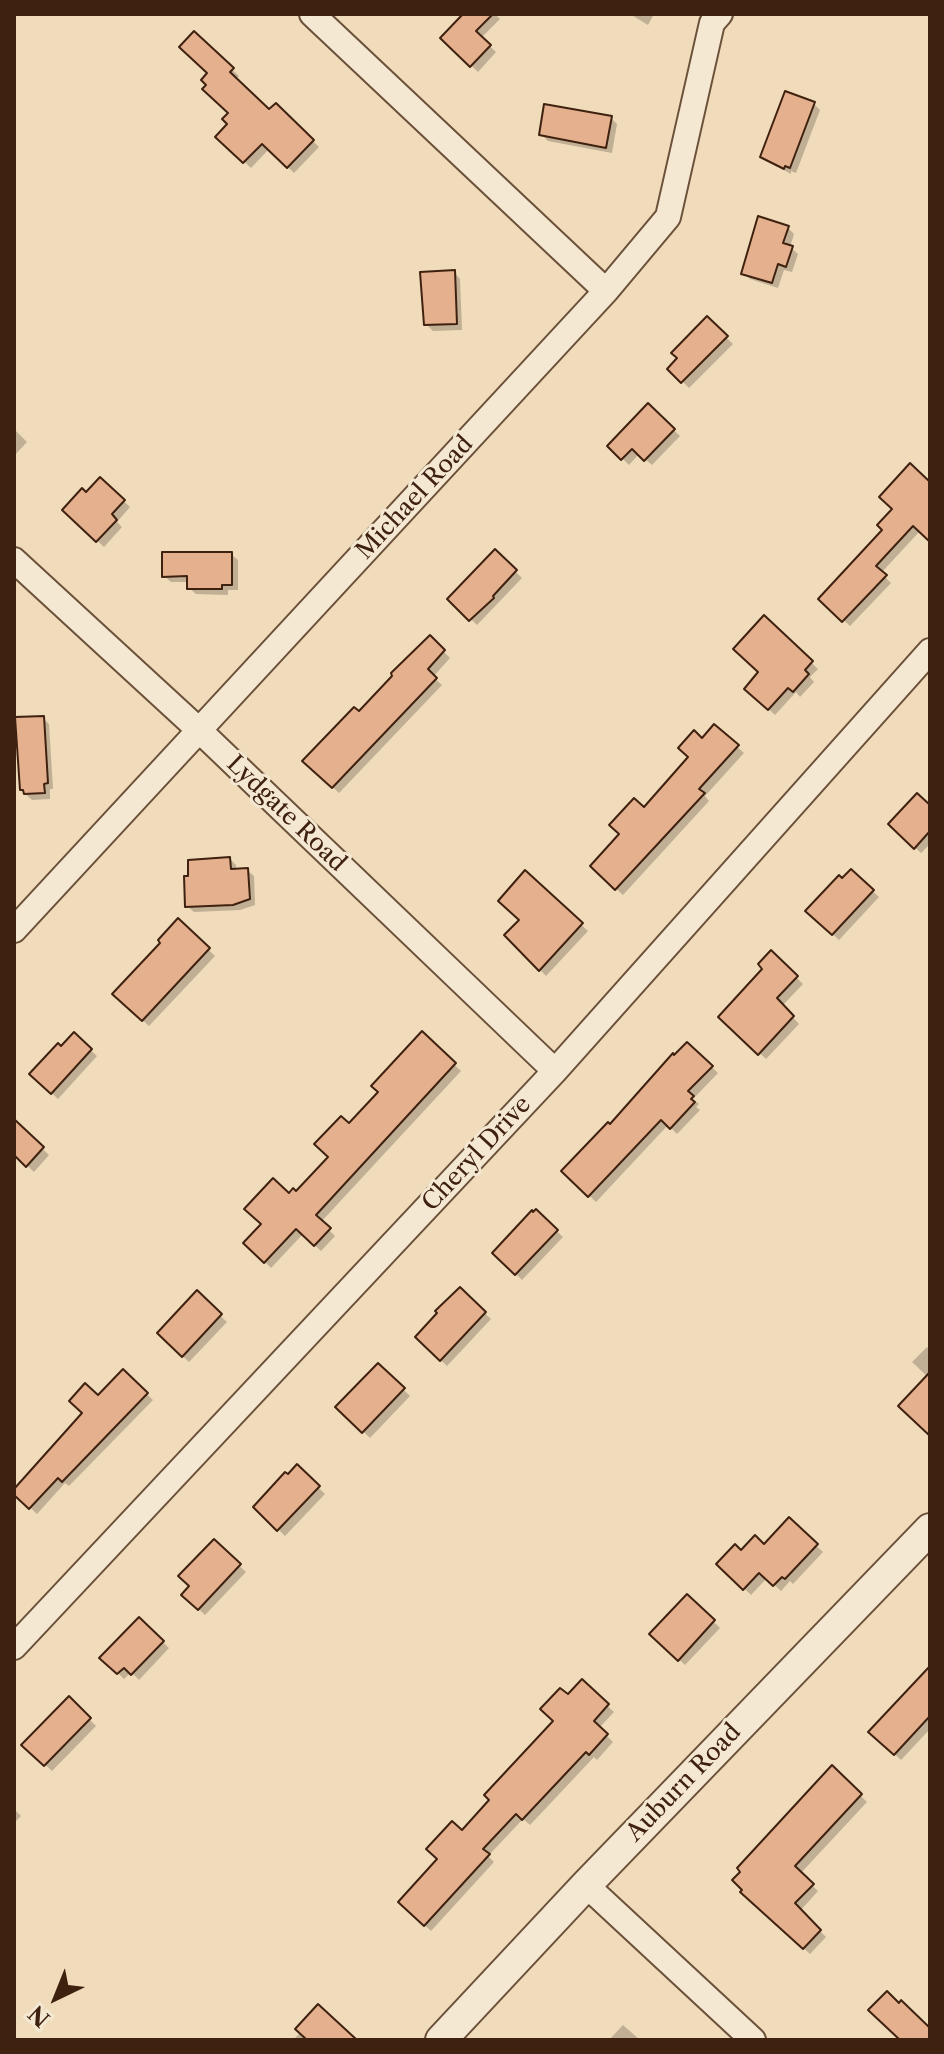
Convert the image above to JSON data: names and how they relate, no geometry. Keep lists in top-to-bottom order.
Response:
{
  "streets": {
    "street": [
      "Michael Road",
      "Lydgate Road",
      "Cheryl Drive",
      "Auburn Road"
    ]
  },
  "crossings": [
    ["Michael Road", "Lydgate Road"],
    ["Lydgate Road", "Cheryl Drive"]
  ],
  "north": "bottom left"
}
